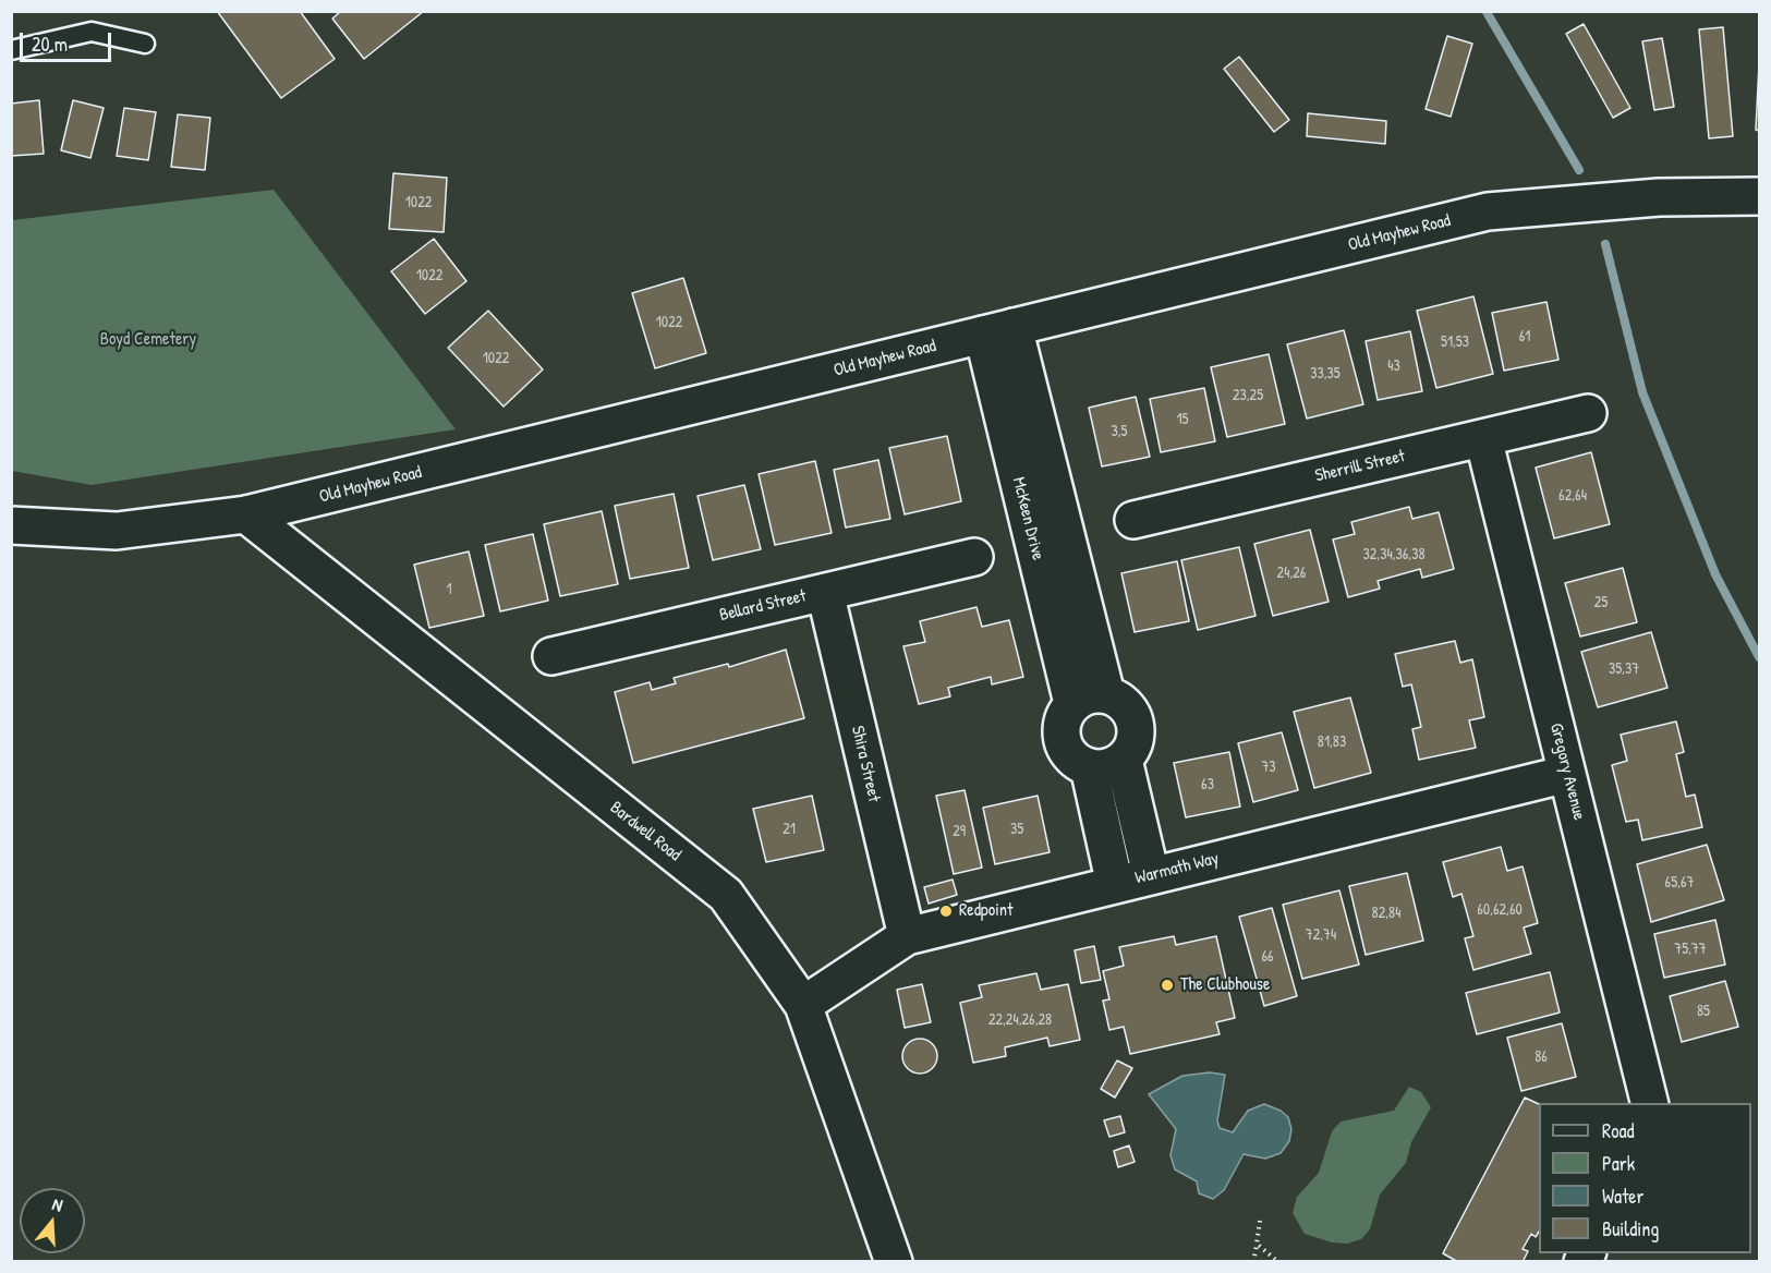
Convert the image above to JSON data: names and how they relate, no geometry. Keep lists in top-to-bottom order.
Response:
{
  "streets": {
    "street": [
      "Old Mayhew Road",
      "Sherrill Street",
      "McKeen Drive",
      "Bellard Street",
      "Shira Street",
      "Gregory Avenue",
      "Bardwell Road",
      "Warmath Way"
    ]
  },
  "crossings": [
    ["Old Mayhew Road", "McKeen Drive"],
    ["Old Mayhew Road", "Bardwell Road"],
    ["Sherrill Street", "Gregory Avenue"],
    ["Bellard Street", "Shira Street"],
    ["Shira Street", "Warmath Way"],
    ["Gregory Avenue", "Warmath Way"],
    ["Bardwell Road", "Warmath Way"]
  ],
  "parks": ["Boyd Cemetery"],
  "places": ["Redpoint", "The Clubhouse"],
  "house_numbers": [
    "1022",
    "1022",
    "1022",
    "61",
    "51,53",
    "1022",
    "43",
    "33,35",
    "23,25",
    "15",
    "3,5",
    "62,64",
    "32,34,36,38",
    "24,26",
    "1",
    "25",
    "35,37",
    "81,83",
    "73",
    "63",
    "21",
    "35",
    "29",
    "65,67",
    "60,62,60",
    "82,84",
    "72,74",
    "75,77",
    "66",
    "85",
    "22,24,26,28",
    "86"
  ],
  "legend": [
    "Road",
    "Park",
    "Water",
    "Building"
  ],
  "scale_bar": "20 m",
  "north": "top"
}
